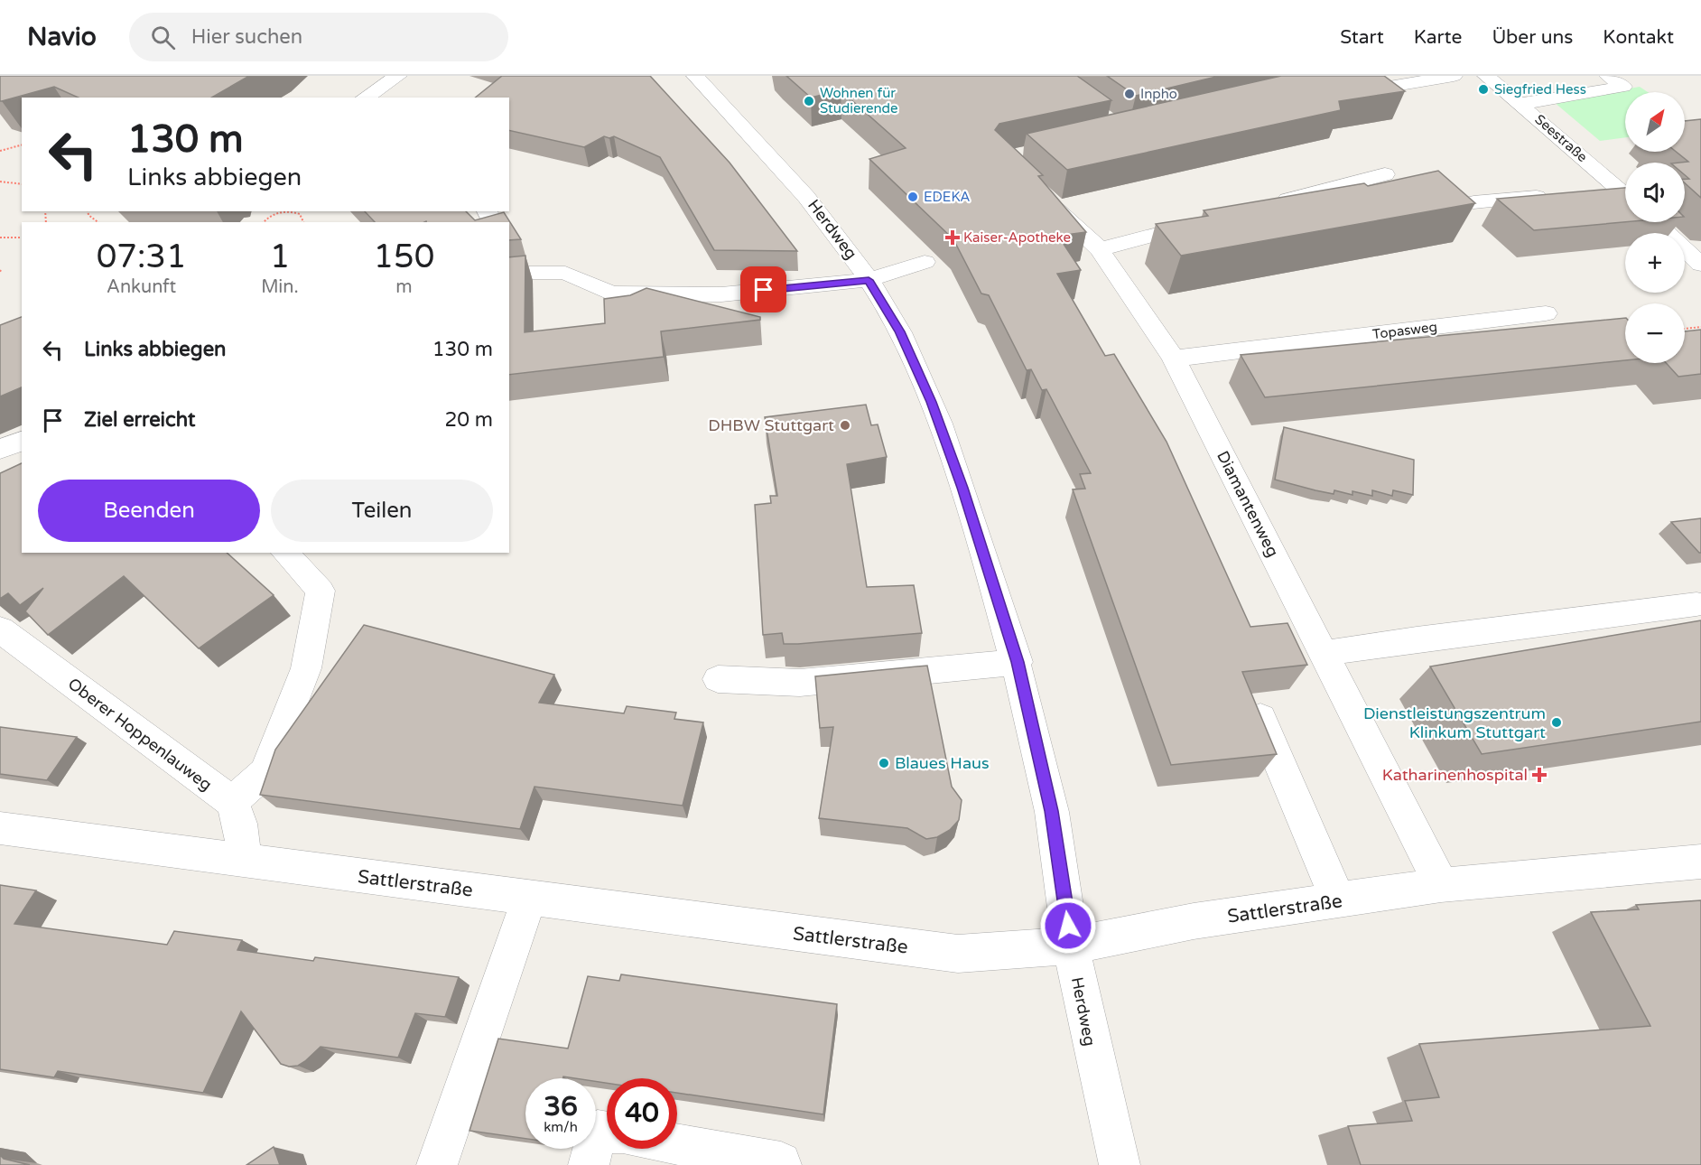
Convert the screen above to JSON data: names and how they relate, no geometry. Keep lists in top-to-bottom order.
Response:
{
  "streets": {
    "street": [
      "Seestraße",
      "Herdweg",
      "Topasweg",
      "Diamantenweg",
      "Oberer Hoppenlauweg",
      "Sattlerstraße"
    ]
  },
  "crossings": [
    ["Herdweg", "Sattlerstraße"],
    ["Topasweg", "Diamantenweg"],
    ["Diamantenweg", "Sattlerstraße"]
  ],
  "places": {
    "other": [
      "Siegfried Hess",
      "Inpho",
      "Wohnen für Studierende",
      "EDEKA",
      "DHBW Stuttgart",
      "Dienstleistungszentrum Klinkum Stuttgart",
      "Blaues Haus"
    ],
    "health": ["Kaiser-Apotheke", "Katharinenhospital"]
  },
  "north": "top right",
  "page": {
    "header": "Navio",
    "search": "Hier suchen",
    "nav": [
      "Start",
      "Karte",
      "Über uns",
      "Kontakt"
    ],
    "map_buttons": ["+", "−"],
    "turn": ["130 m", "Links abbiegen"],
    "eta": [
      "07:31",
      "Ankunft",
      "1",
      "Min.",
      "150",
      "m"
    ],
    "list": [
      {
        "name": "Links abbiegen",
        "value": "130 m"
      },
      {
        "name": "Ziel erreicht",
        "value": "20 m"
      }
    ],
    "buttons": ["Beenden", "Teilen"],
    "speed": "36 km/h",
    "limit": "40"
  }
}
